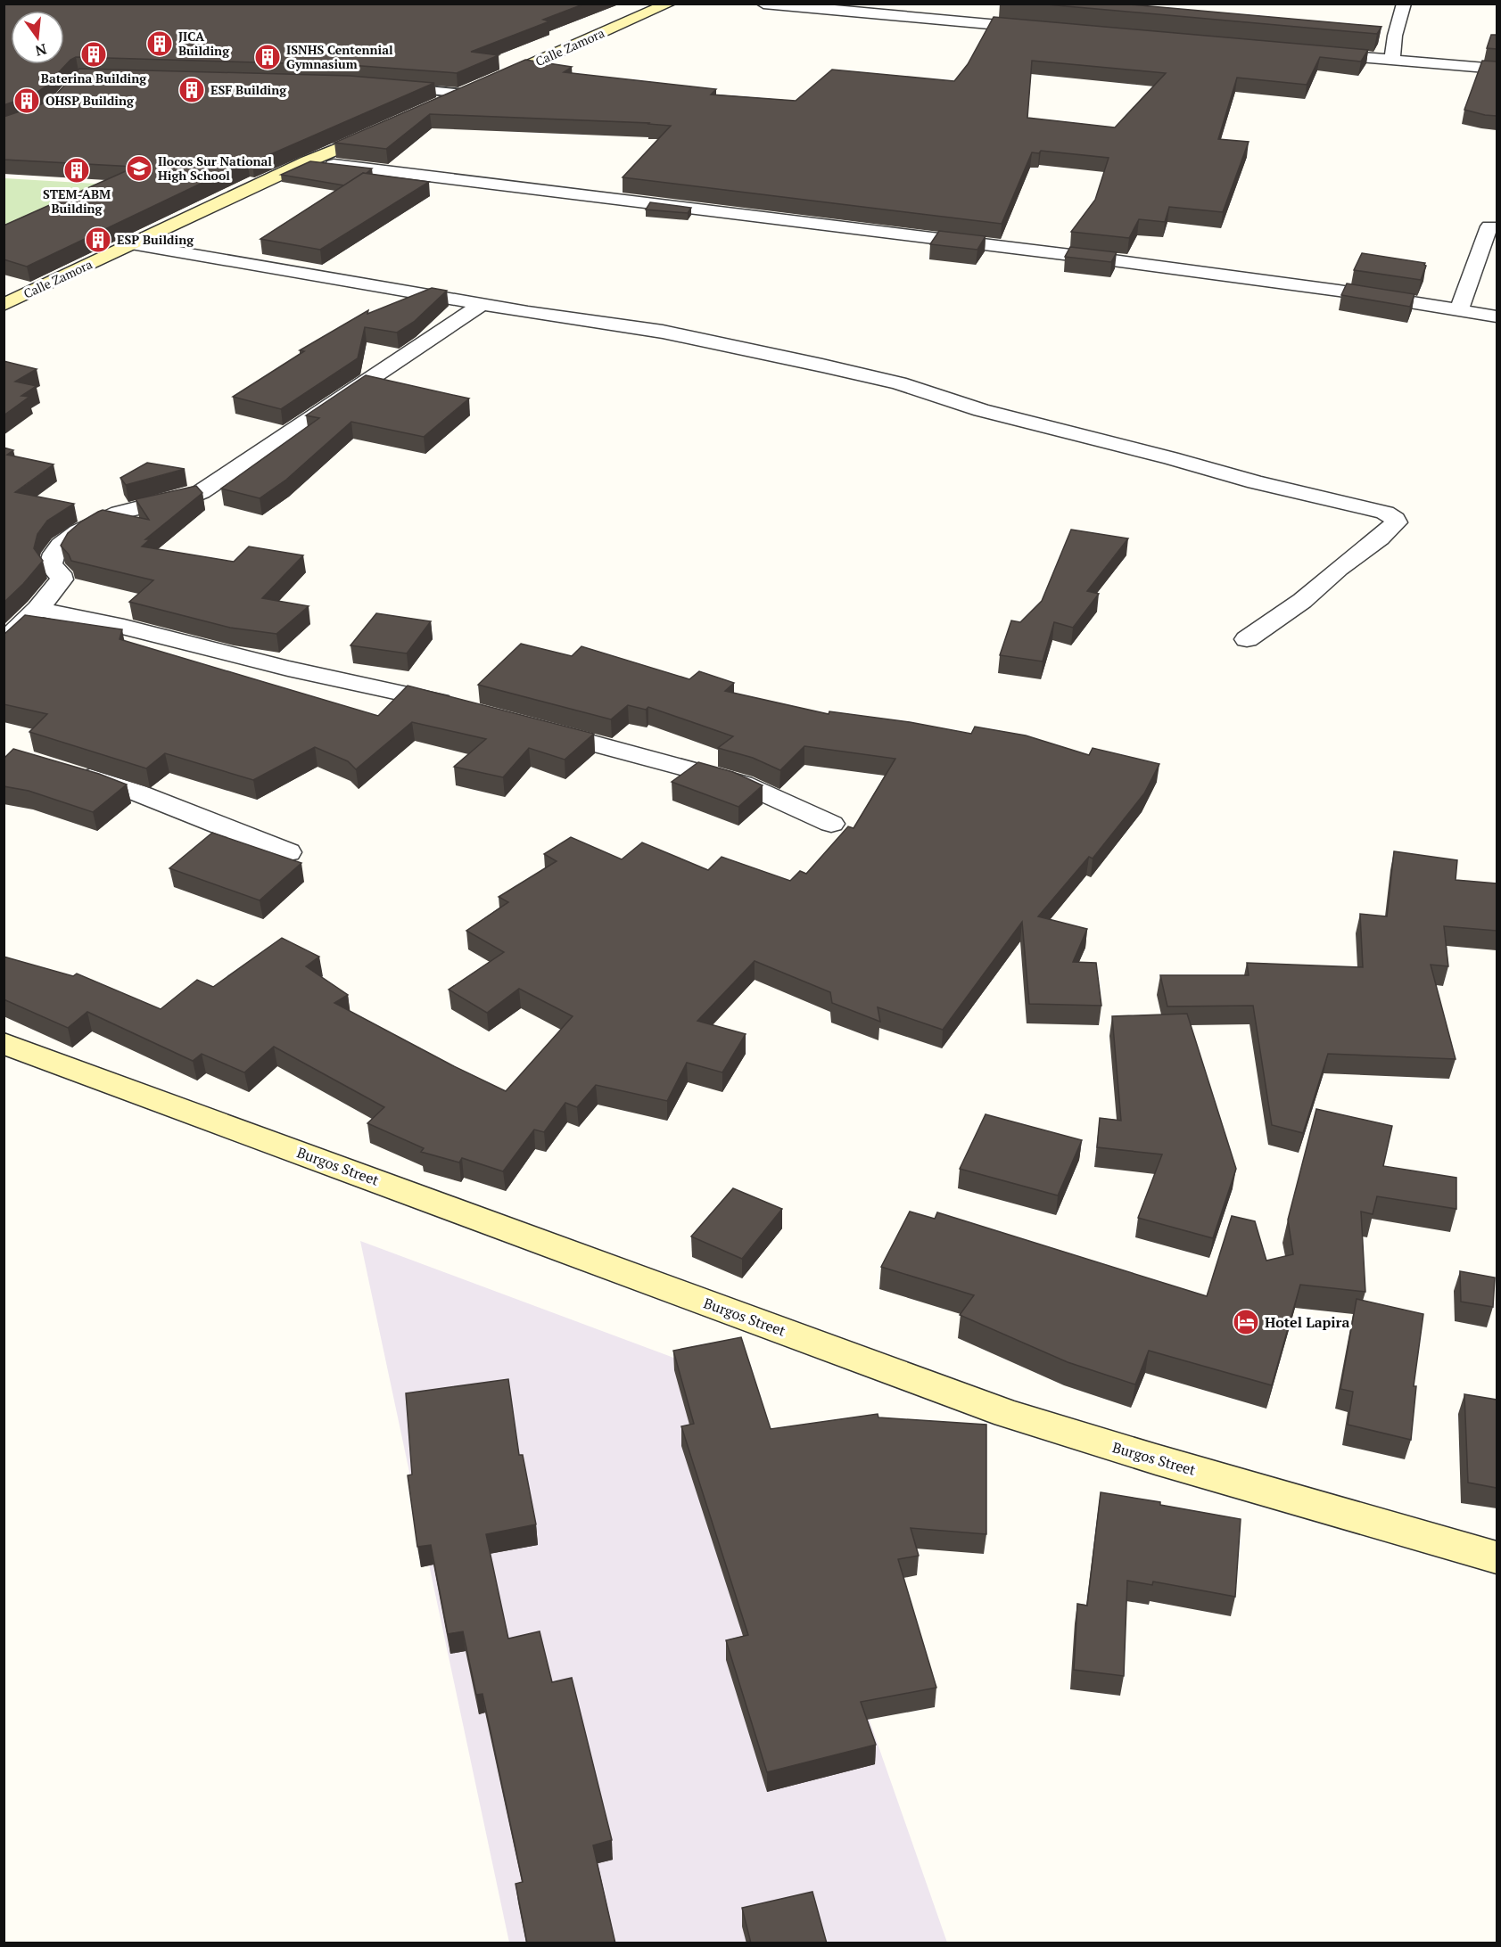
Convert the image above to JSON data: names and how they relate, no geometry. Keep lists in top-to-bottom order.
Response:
{
  "streets": {
    "street": ["Calle Zamora", "Burgos Street"]
  },
  "places": {
    "building": [
      "JICA Building",
      "Baterina Building",
      "ISNHS Centennial Gymnasium",
      "ESF Building",
      "OHSP Building",
      "STEM-ABM Building",
      "ESP Building"
    ],
    "school or university": ["Ilocos Sur National High School"],
    "hotel": ["Hotel Lapira"]
  },
  "north": "bottom"
}
